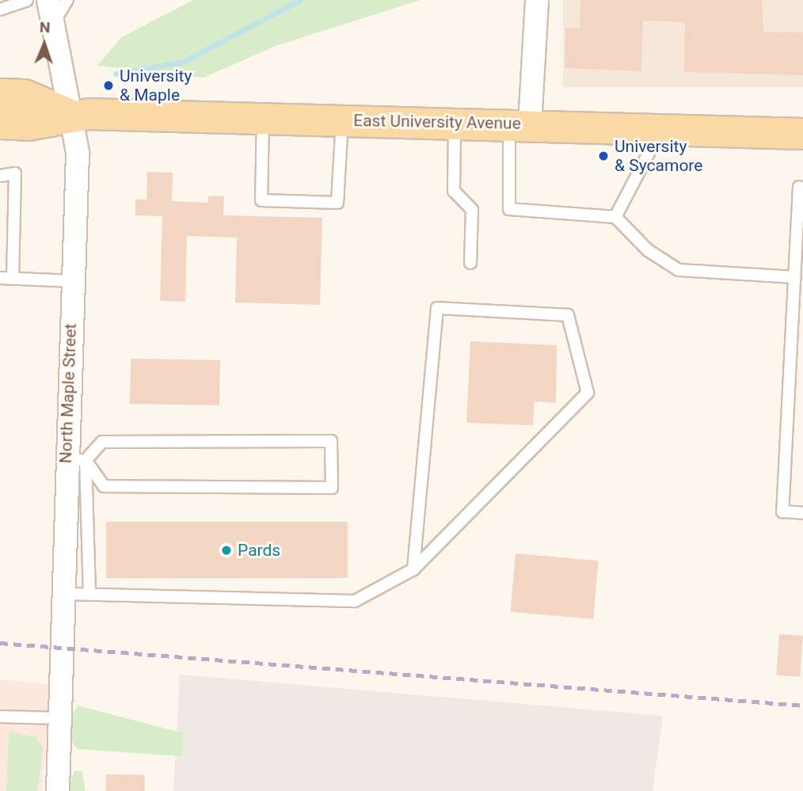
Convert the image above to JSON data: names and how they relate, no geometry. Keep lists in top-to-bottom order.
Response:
{
  "streets": {
    "main road": ["East University Avenue"],
    "street": ["North Maple Street"]
  },
  "crossings": [
    ["East University Avenue", "North Maple Street"]
  ],
  "places": ["University & Maple", "University & Sycamore", "Pards"],
  "north": "top"
}
